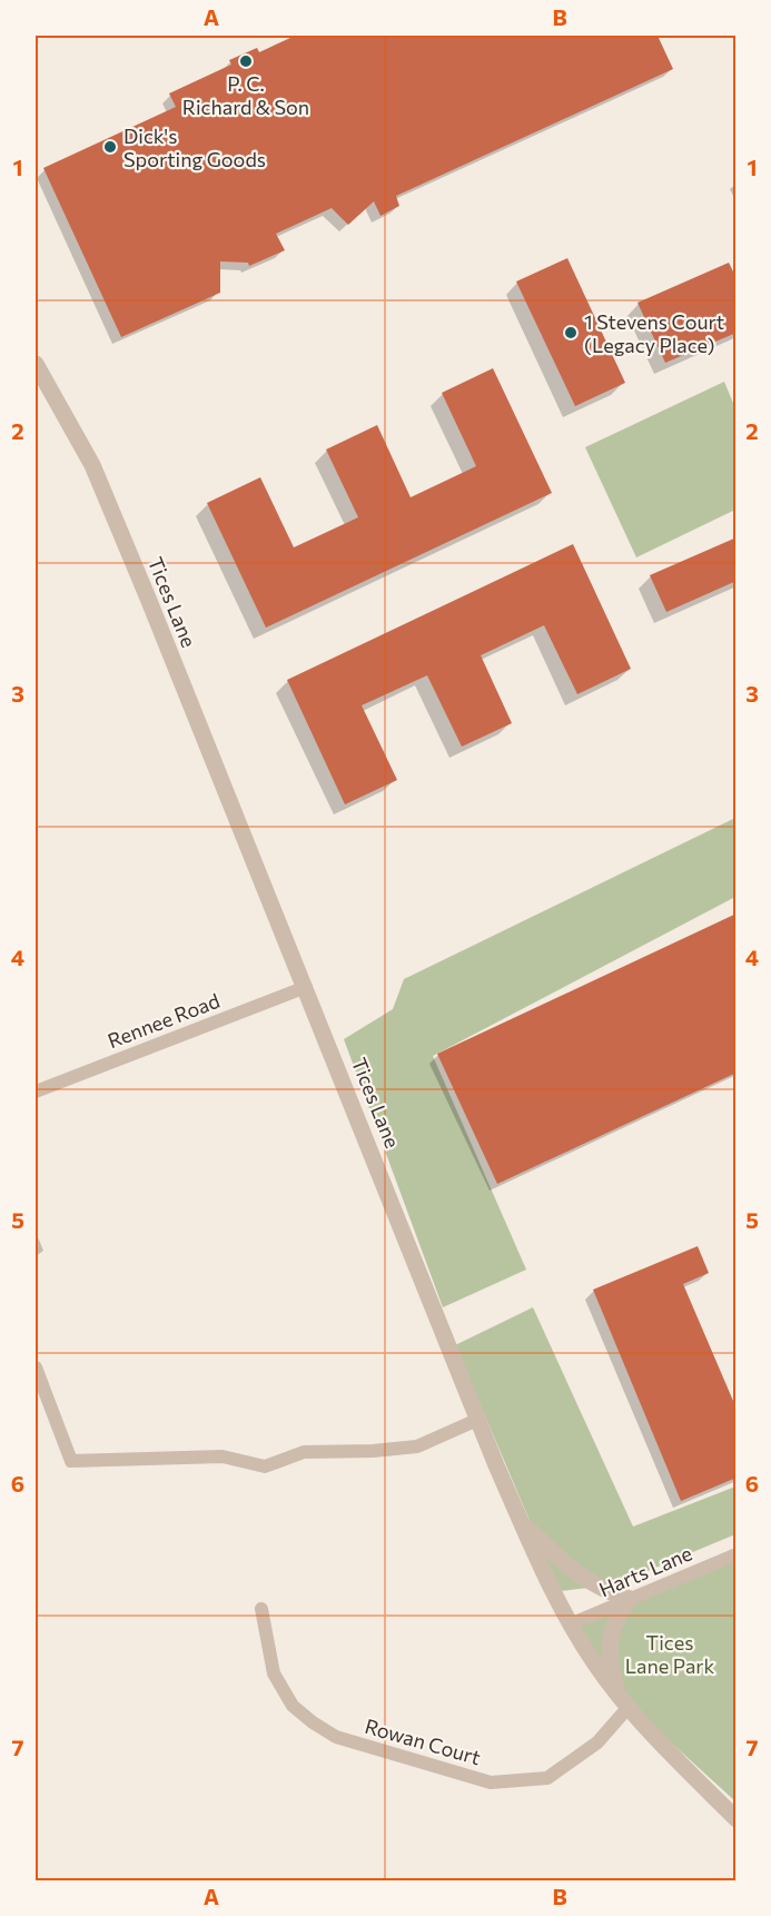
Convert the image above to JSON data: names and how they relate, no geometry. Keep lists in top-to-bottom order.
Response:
{
  "streets": {
    "street": [
      "Tices Lane",
      "Rennee Road",
      "Harts Lane",
      "Rowan Court"
    ]
  },
  "crossings": [
    ["Tices Lane", "Rennee Road"],
    ["Tices Lane", "Harts Lane"],
    ["Tices Lane", "Rowan Court"]
  ],
  "parks": ["Tices Lane Park"],
  "places": ["P. C. Richard & Son", "Dick's Sporting Goods", "1 Stevens Court (Legacy Place)"],
  "grid": {
    "columns": ["A", "B"],
    "rows": [
      "1",
      "2",
      "3",
      "4",
      "5",
      "6",
      "7"
    ]
  }
}
